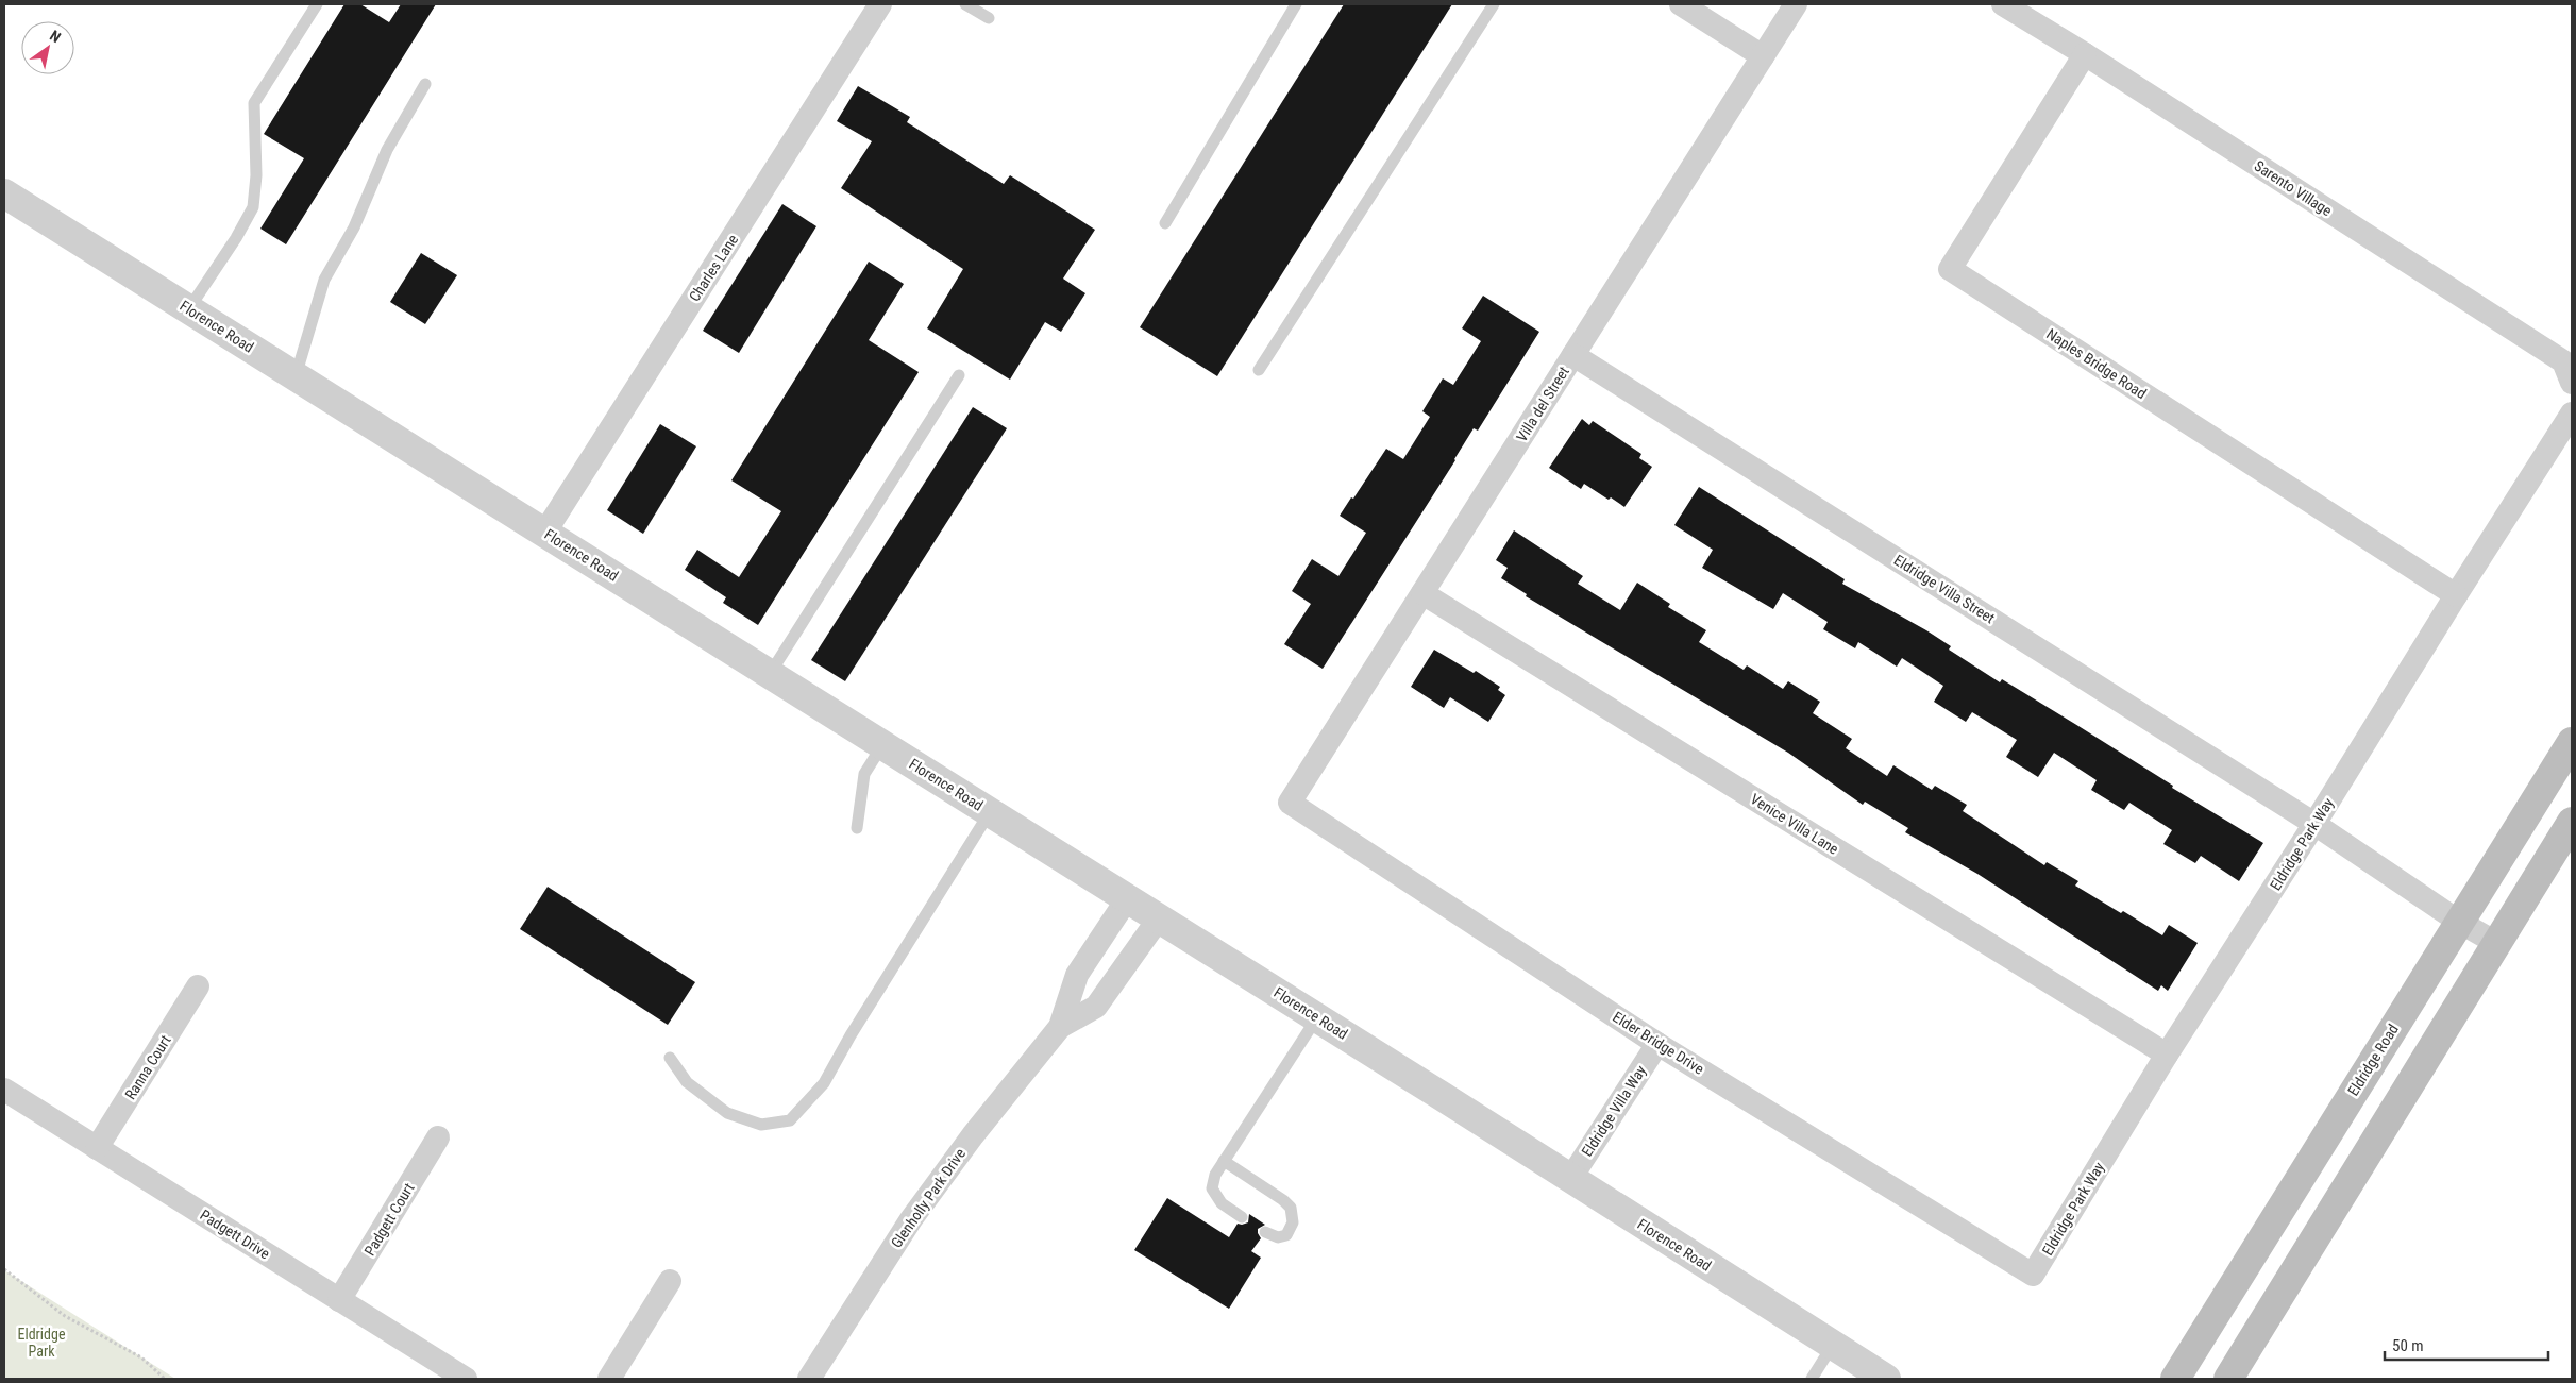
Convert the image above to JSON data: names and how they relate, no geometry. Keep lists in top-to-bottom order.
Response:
{
  "streets": {
    "main road": ["Eldridge Road"],
    "street": [
      "Sarento Village",
      "Charles Lane",
      "Florence Road",
      "Naples Bridge Road",
      "Villa del Street",
      "Eldridge Villa Street",
      "Venice Villa Lane",
      "Eldridge Park Way",
      "Elder Bridge Drive",
      "Ranna Court",
      "Eldridge Villa Way",
      "Glenholly Park Drive",
      "Padgett Court",
      "Padgett Drive"
    ]
  },
  "crossings": [
    ["Sarento Village", "Naples Bridge Road"],
    ["Charles Lane", "Florence Road"],
    ["Florence Road", "Eldridge Villa Way"],
    ["Florence Road", "Glenholly Park Drive"],
    ["Naples Bridge Road", "Eldridge Park Way"],
    ["Villa del Street", "Eldridge Villa Street"],
    ["Villa del Street", "Venice Villa Lane"],
    ["Villa del Street", "Elder Bridge Drive"],
    ["Eldridge Villa Street", "Eldridge Park Way"],
    ["Eldridge Villa Street", "Eldridge Road"],
    ["Venice Villa Lane", "Eldridge Park Way"],
    ["Eldridge Park Way", "Elder Bridge Drive"],
    ["Elder Bridge Drive", "Eldridge Villa Way"],
    ["Ranna Court", "Padgett Drive"],
    ["Padgett Court", "Padgett Drive"]
  ],
  "parks": ["Eldridge Park"],
  "scale_bar": "50 m",
  "north": "top right"
}
